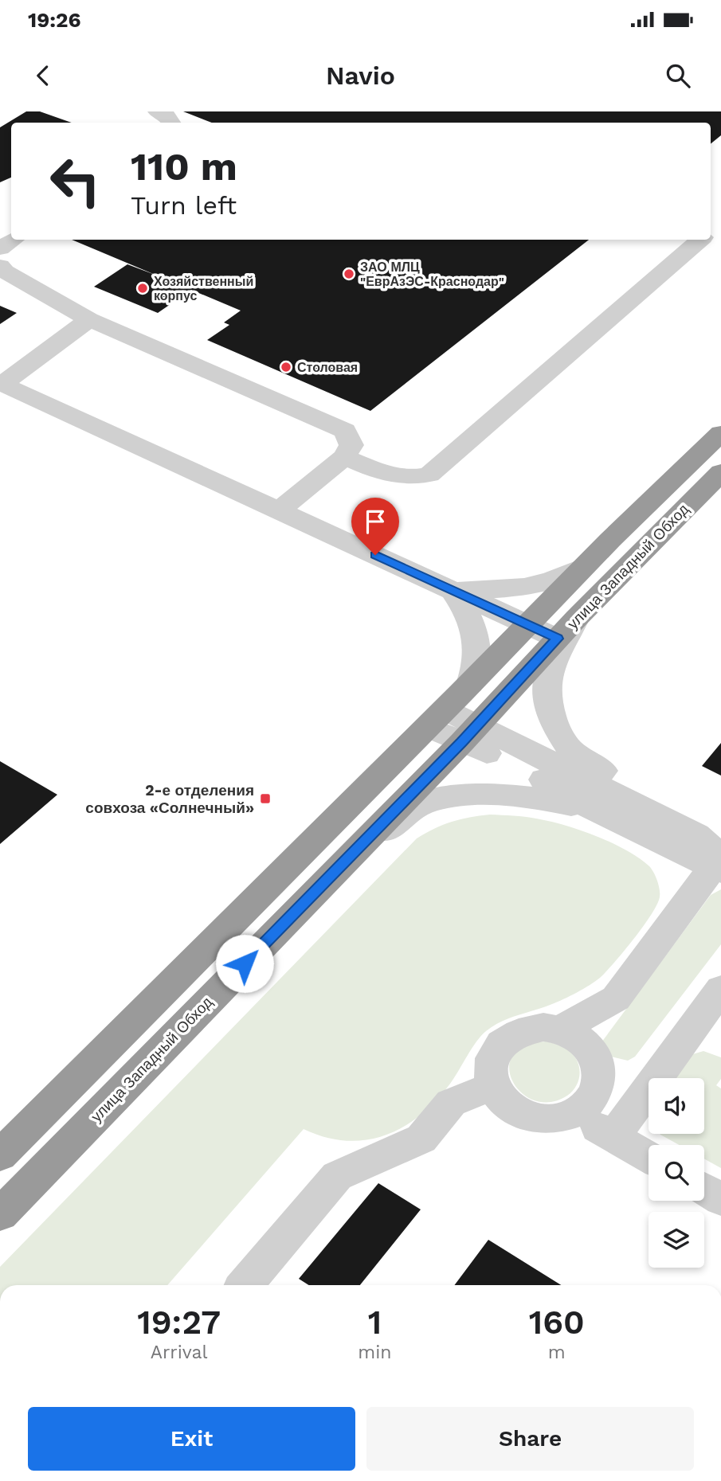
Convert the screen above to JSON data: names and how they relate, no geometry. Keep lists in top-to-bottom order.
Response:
{
  "streets": {
    "highway": ["улица Западный Обход"]
  },
  "places": {
    "other": ["ЗАО МЛЦ \"ЕврАзЭС-Краснодар\"", "Хозяйственный корпус", "Столовая"],
    "transit": ["2-е отделения совхоза «Солнечный»"]
  },
  "page": {
    "status": "19:26",
    "header": "Navio",
    "turn": ["110 m", "Turn left"],
    "eta": [
      "19:27",
      "Arrival",
      "1",
      "min",
      "160",
      "m"
    ],
    "buttons": ["Exit", "Share"]
  }
}
